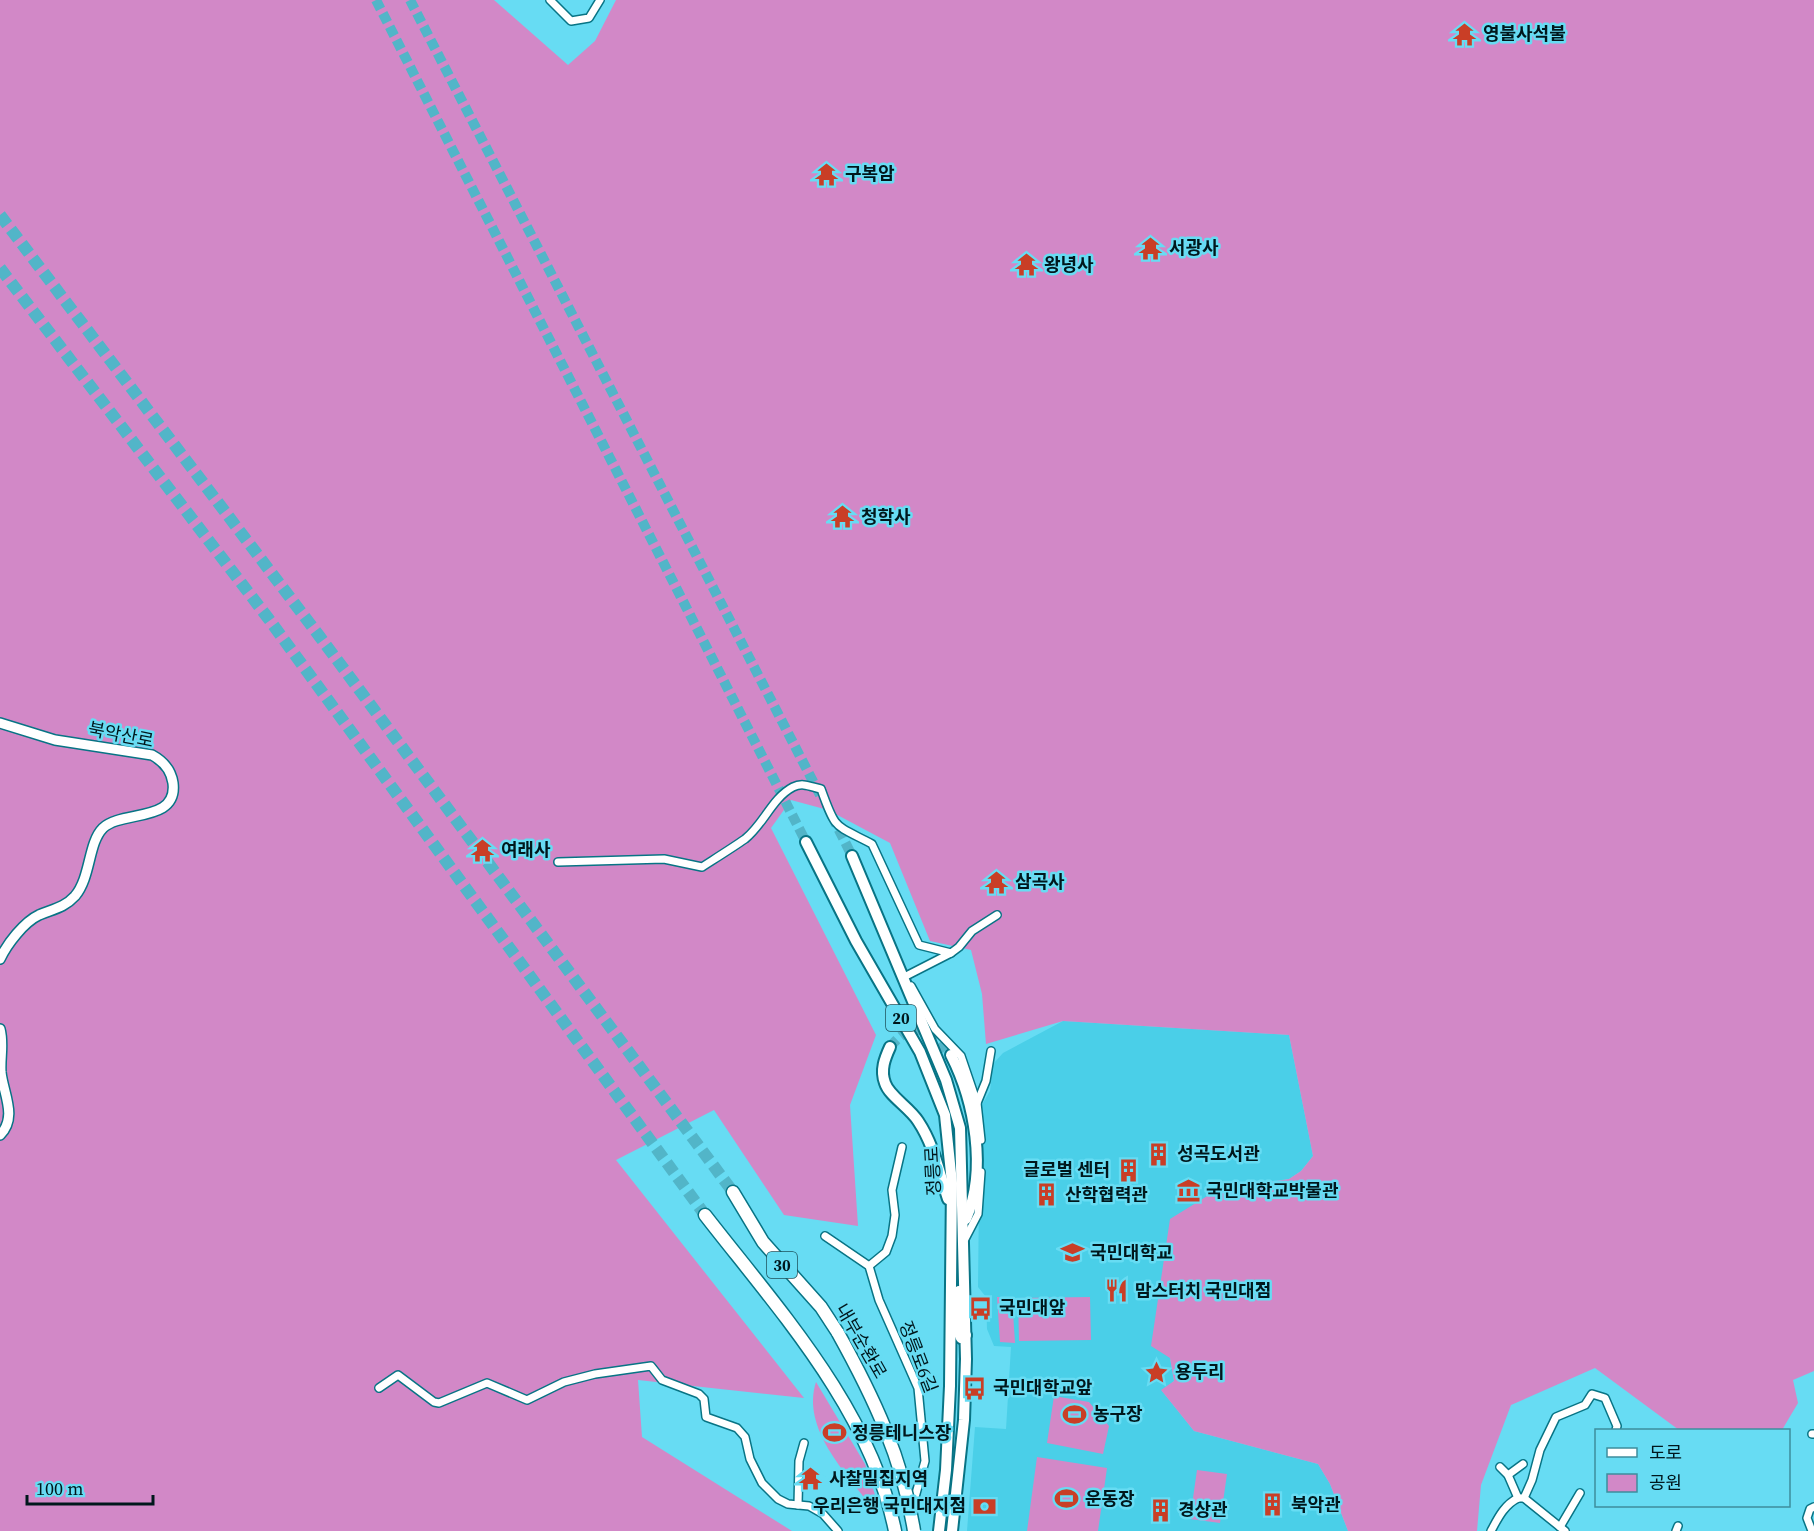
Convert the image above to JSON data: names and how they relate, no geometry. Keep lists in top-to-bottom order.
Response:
{
  "streets": {
    "highway": ["30", "내부순환로"],
    "main road": ["20", "정릉로"],
    "street": ["북악산로", "정릉로6길"]
  },
  "places": {
    "temple": [
      "영불사석불",
      "구복암",
      "서광사",
      "왕녕사",
      "청학사",
      "여래사",
      "삼곡사",
      "사찰밀집지역"
    ],
    "building": [
      "성곡도서관",
      "글로벌 센터",
      "산학협력관",
      "북악관",
      "경상관"
    ],
    "museum": ["국민대학교박물관"],
    "school or university": ["국민대학교"],
    "restaurant": ["맘스터치 국민대점"],
    "bus stop": ["국민대앞", "국민대학교앞"],
    "place": ["용두리"],
    "sports": ["농구장", "정릉테니스장", "운동장"],
    "bank": ["우리은행 국민대지점"]
  },
  "legend": ["도로", "공원"],
  "scale_bar": "100 m"
}
